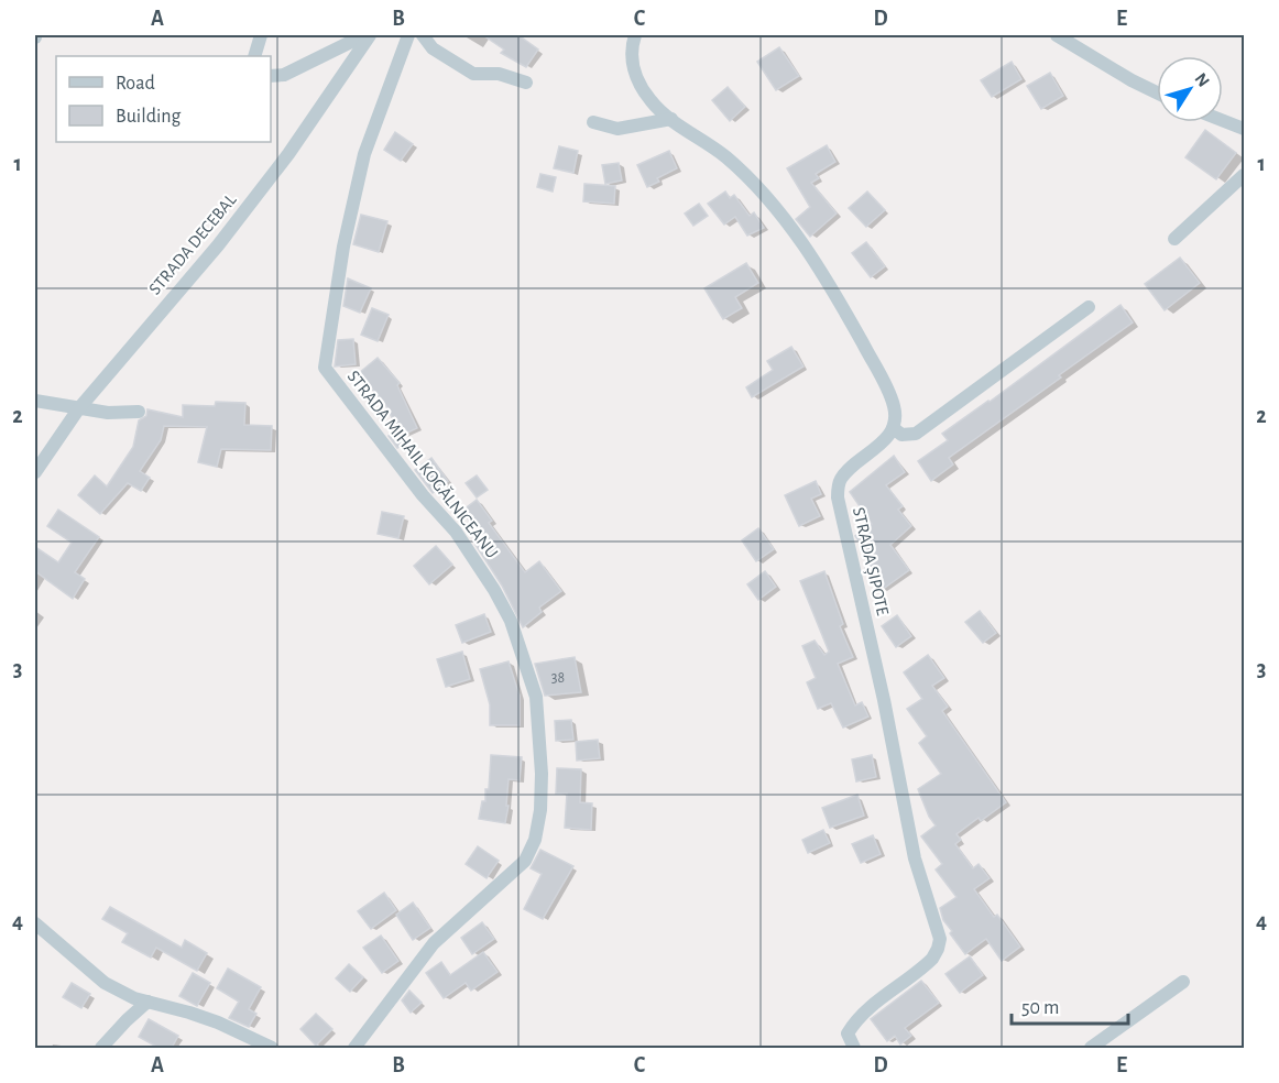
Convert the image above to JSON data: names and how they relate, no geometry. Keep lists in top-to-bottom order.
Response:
{
  "streets": {
    "street": ["STRADA DECEBAL", "STRADA MIHAIL KOGĂLNICEANU", "STRADA ȘIPOTE"]
  },
  "house_numbers": ["38"],
  "legend": ["Road", "Building"],
  "scale_bar": "50 m",
  "north": "top right",
  "grid": {
    "columns": [
      "A",
      "B",
      "C",
      "D",
      "E"
    ],
    "rows": [
      "1",
      "2",
      "3",
      "4"
    ]
  }
}
